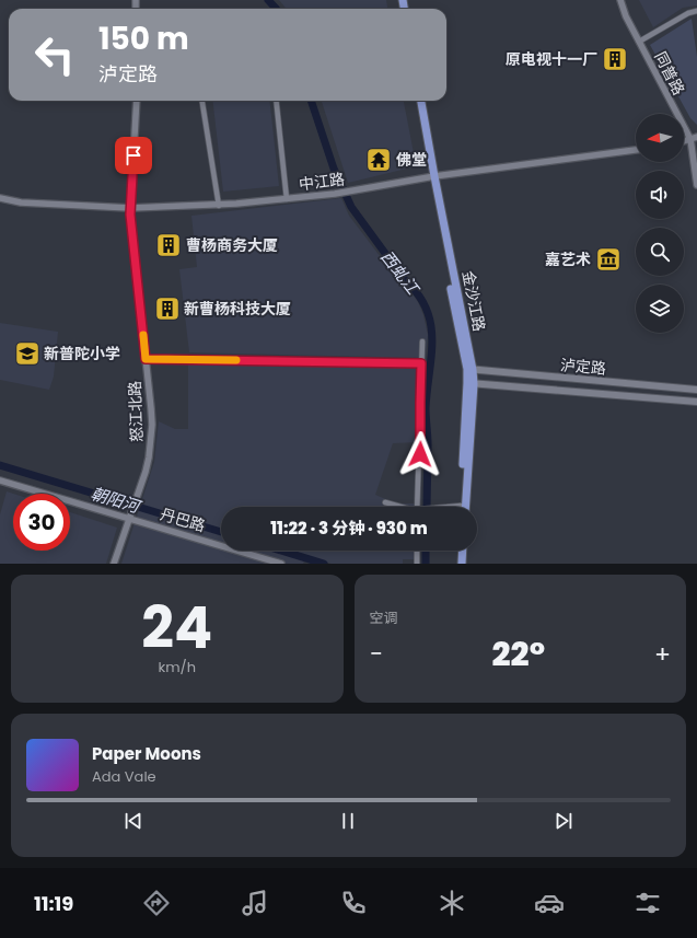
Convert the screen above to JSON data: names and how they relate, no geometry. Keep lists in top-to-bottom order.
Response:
{
  "streets": {
    "main road": ["金沙江路", "泸定路"],
    "street": [
      "同普路",
      "中江路",
      "怒江北路",
      "丹巴路"
    ]
  },
  "crossings": [
    ["中江路", "金沙江路"],
    ["中江路", "怒江北路"],
    ["金沙江路", "泸定路"],
    ["怒江北路", "丹巴路"]
  ],
  "water": ["西虬江", "朝阳河"],
  "places": {
    "building": ["原电视十一厂", "曹杨商务大厦", "新曹杨科技大厦"],
    "temple": ["佛堂"],
    "museum": ["嘉艺术"],
    "school or university": ["新普陀小学"]
  },
  "north": "left",
  "page": {
    "turn": ["150 m", "泸定路"],
    "limit": "30",
    "trip": "11:22 · 3 分钟 · 930 m",
    "tile": [
      ["24", "km/h"],
      "空调"
    ],
    "heat": ["−", "22°", "+"],
    "song": ["Paper Moons", "Ada Vale"],
    "tabs": "11:19"
  }
}
